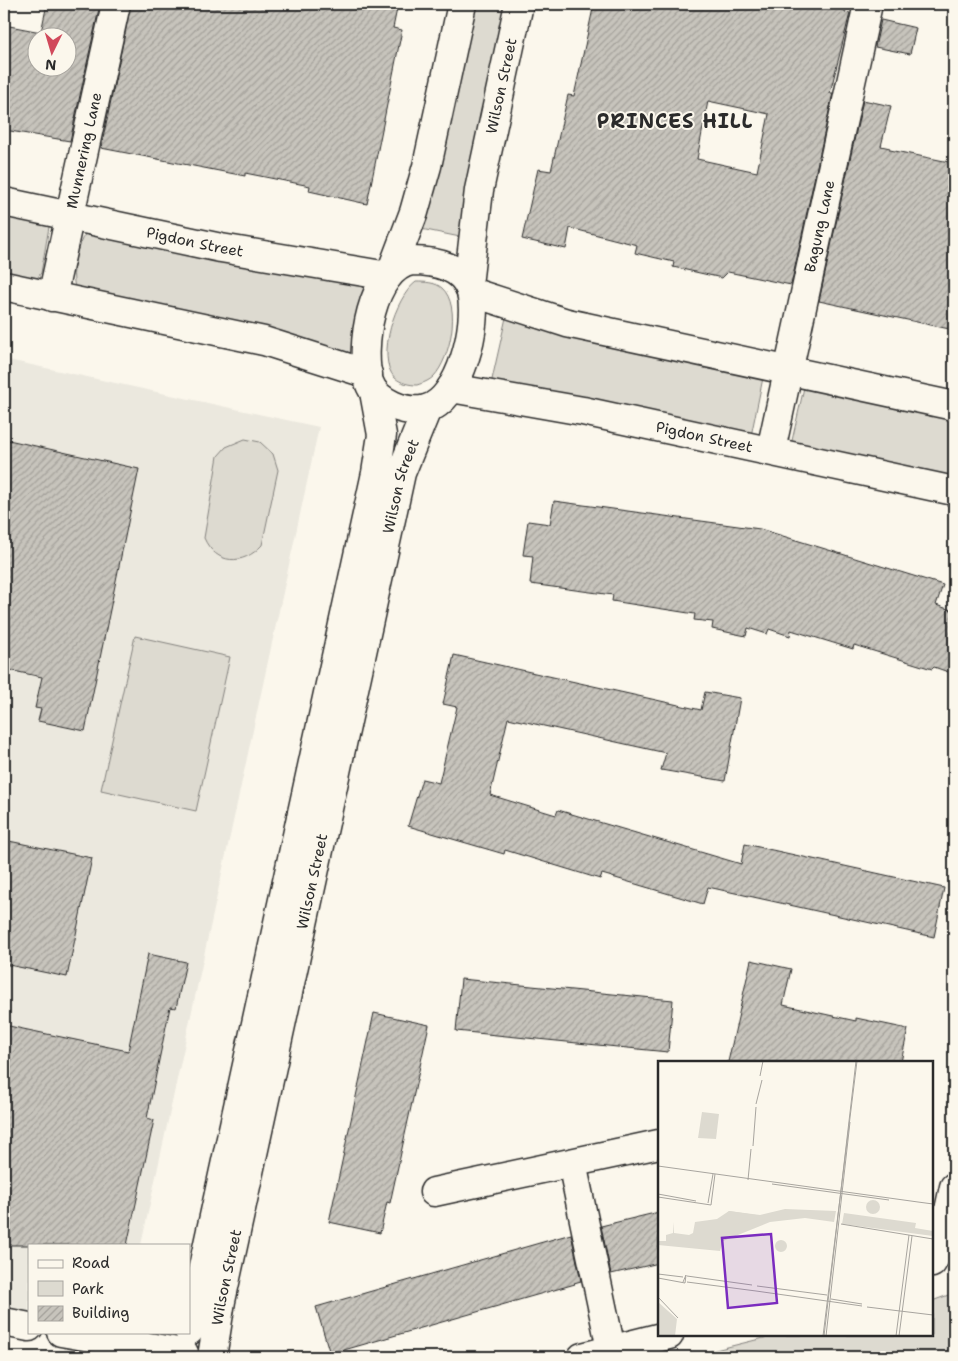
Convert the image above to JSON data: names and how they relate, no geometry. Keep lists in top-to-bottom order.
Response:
{
  "streets": {
    "street": [
      "Wilson Street",
      "Munnering Lane",
      "Bagung Lane",
      "Pigdon Street"
    ]
  },
  "crossings": [
    ["Wilson Street", "Pigdon Street"],
    ["Munnering Lane", "Pigdon Street"],
    ["Bagung Lane", "Pigdon Street"]
  ],
  "districts": ["PRINCES HILL"],
  "legend": ["Road", "Park", "Building"],
  "north": "bottom"
}
